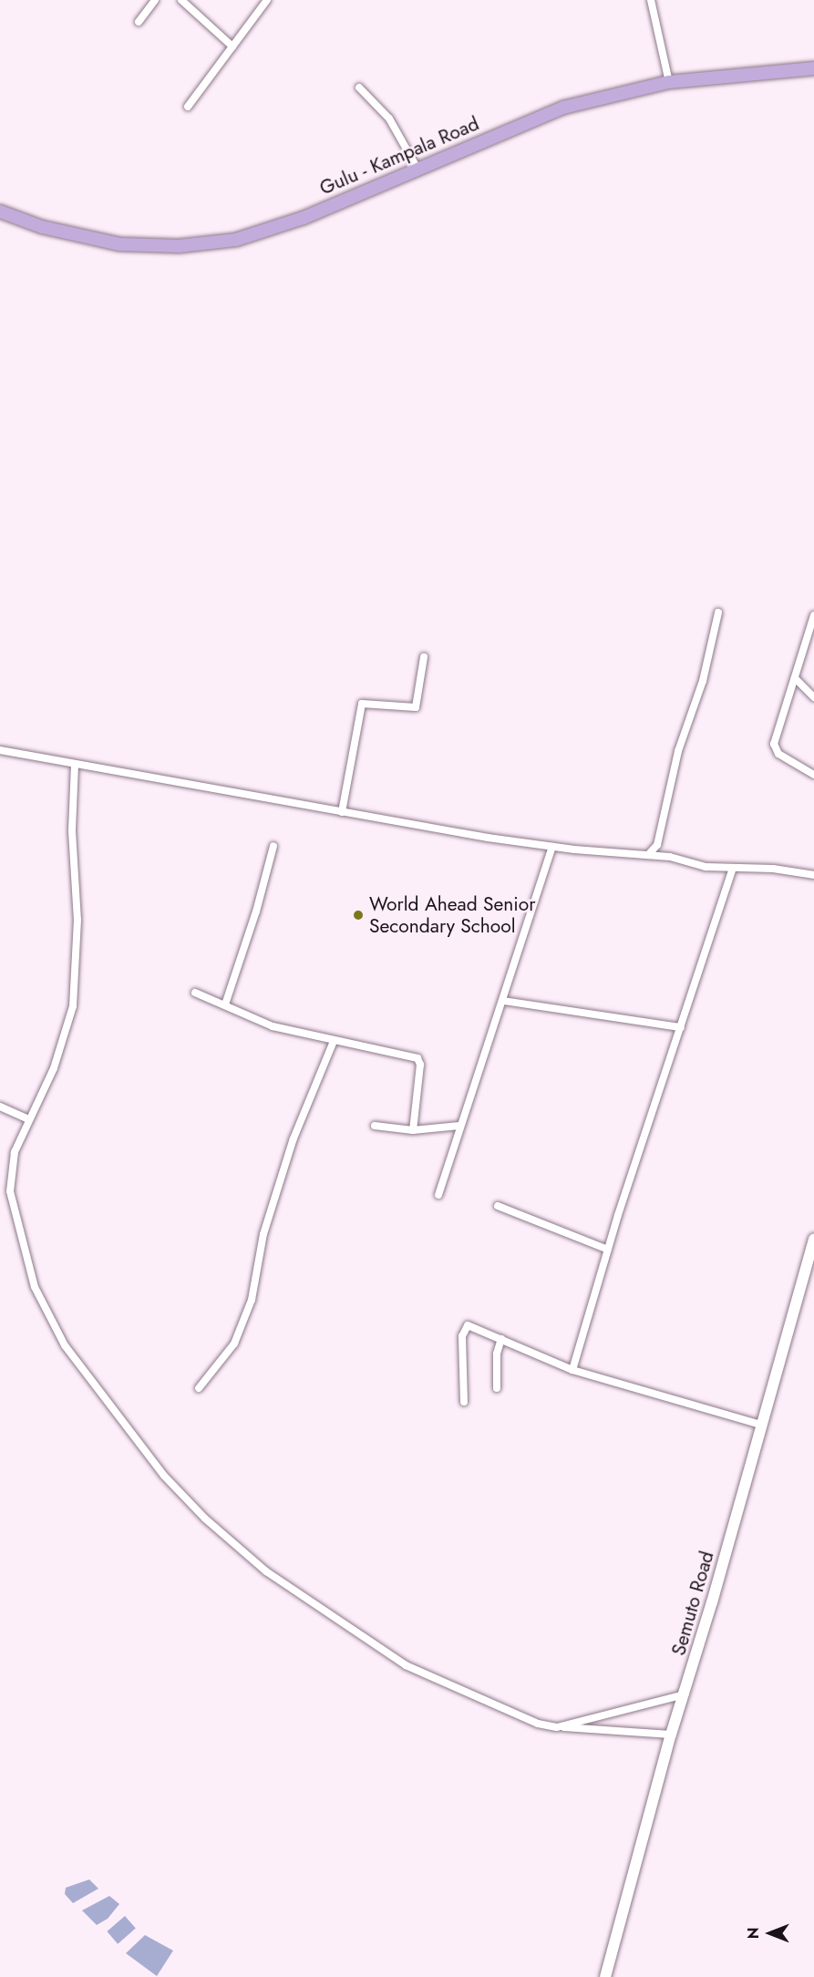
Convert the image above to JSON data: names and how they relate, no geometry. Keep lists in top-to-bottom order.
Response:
{
  "streets": {
    "main road": ["Gulu - Kampala Road", "Semuto Road"]
  },
  "places": ["World Ahead Senior Secondary School"],
  "north": "left"
}
